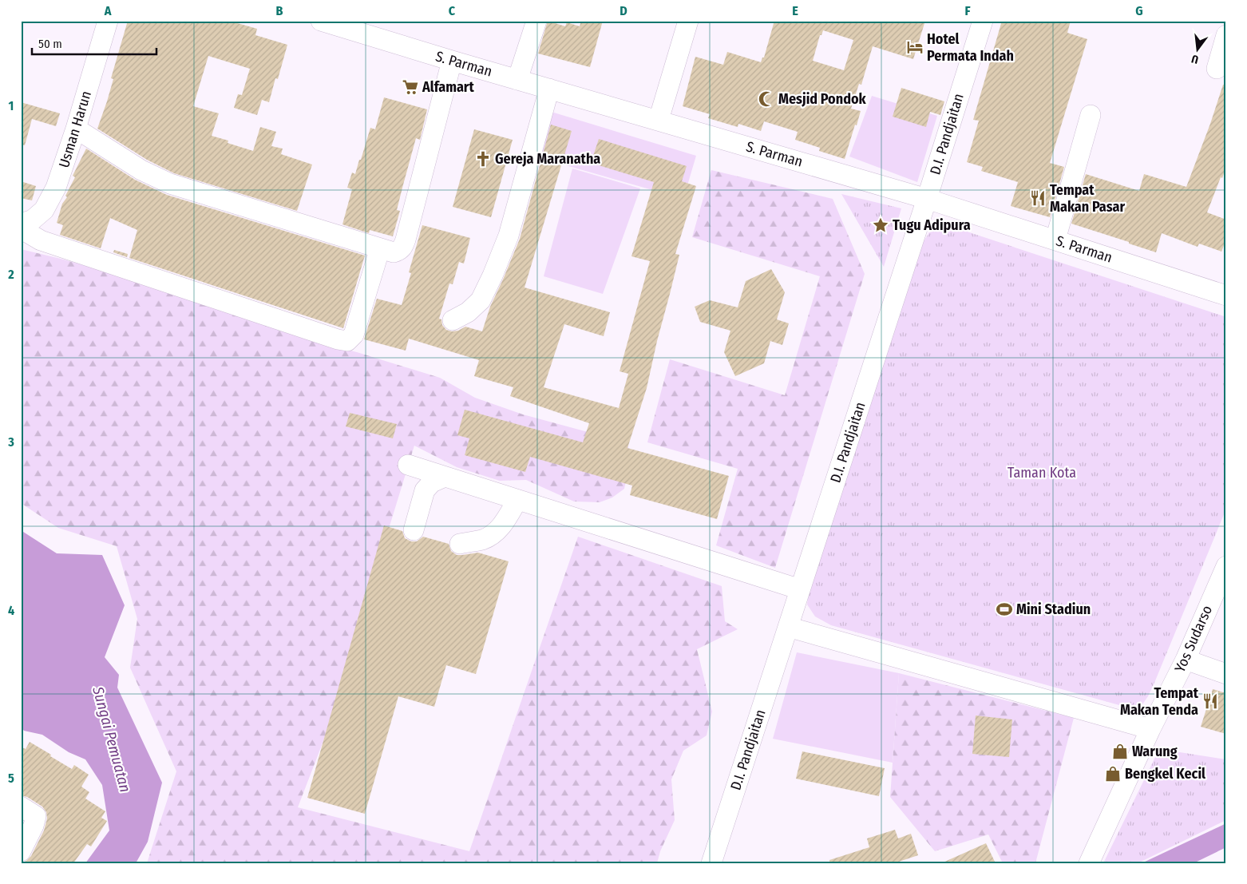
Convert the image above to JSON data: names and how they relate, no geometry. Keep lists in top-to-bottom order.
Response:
{
  "streets": {
    "street": [
      "S. Parman",
      "Usman Harun",
      "D.I. Pandjaitan",
      "Yos Sudarso"
    ]
  },
  "crossings": [
    ["S. Parman", "D.I. Pandjaitan"]
  ],
  "water": ["Sungai Pemuatan"],
  "parks": ["Taman Kota"],
  "places": {
    "hotel": ["Hotel Permata Indah"],
    "supermarket": ["Alfamart"],
    "mosque": ["Mesjid Pondok"],
    "church": ["Gereja Maranatha"],
    "restaurant": ["Tempat Makan Pasar", "Tempat Makan Tenda"],
    "place": ["Tugu Adipura"],
    "sports": ["Mini Stadiun"],
    "shop": ["Warung", "Bengkel Kecil"]
  },
  "scale_bar": "50 m",
  "north": "bottom",
  "grid": {
    "columns": [
      "A",
      "B",
      "C",
      "D",
      "E",
      "F",
      "G"
    ],
    "rows": [
      "1",
      "2",
      "3",
      "4",
      "5"
    ]
  }
}
